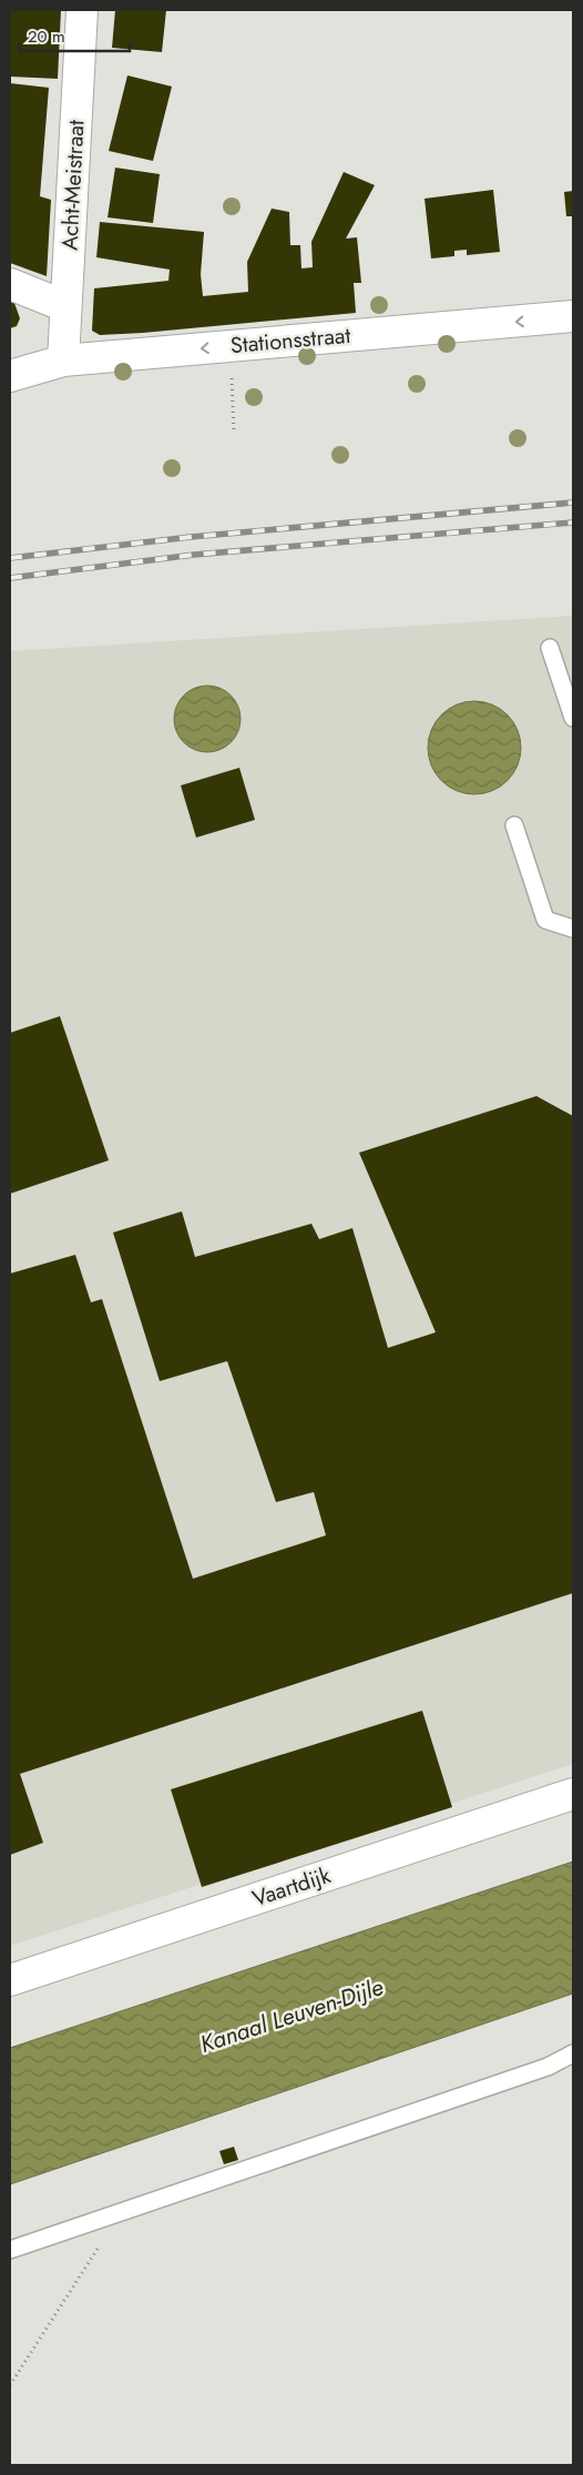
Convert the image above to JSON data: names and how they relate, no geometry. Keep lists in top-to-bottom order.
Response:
{
  "streets": {
    "street": ["Acht-Meistraat", "Stationsstraat", "Vaartdijk"]
  },
  "crossings": [
    ["Acht-Meistraat", "Stationsstraat"]
  ],
  "one_way": ["Stationsstraat"],
  "water": ["Kanaal Leuven-Dijle"],
  "scale_bar": "20 m"
}
